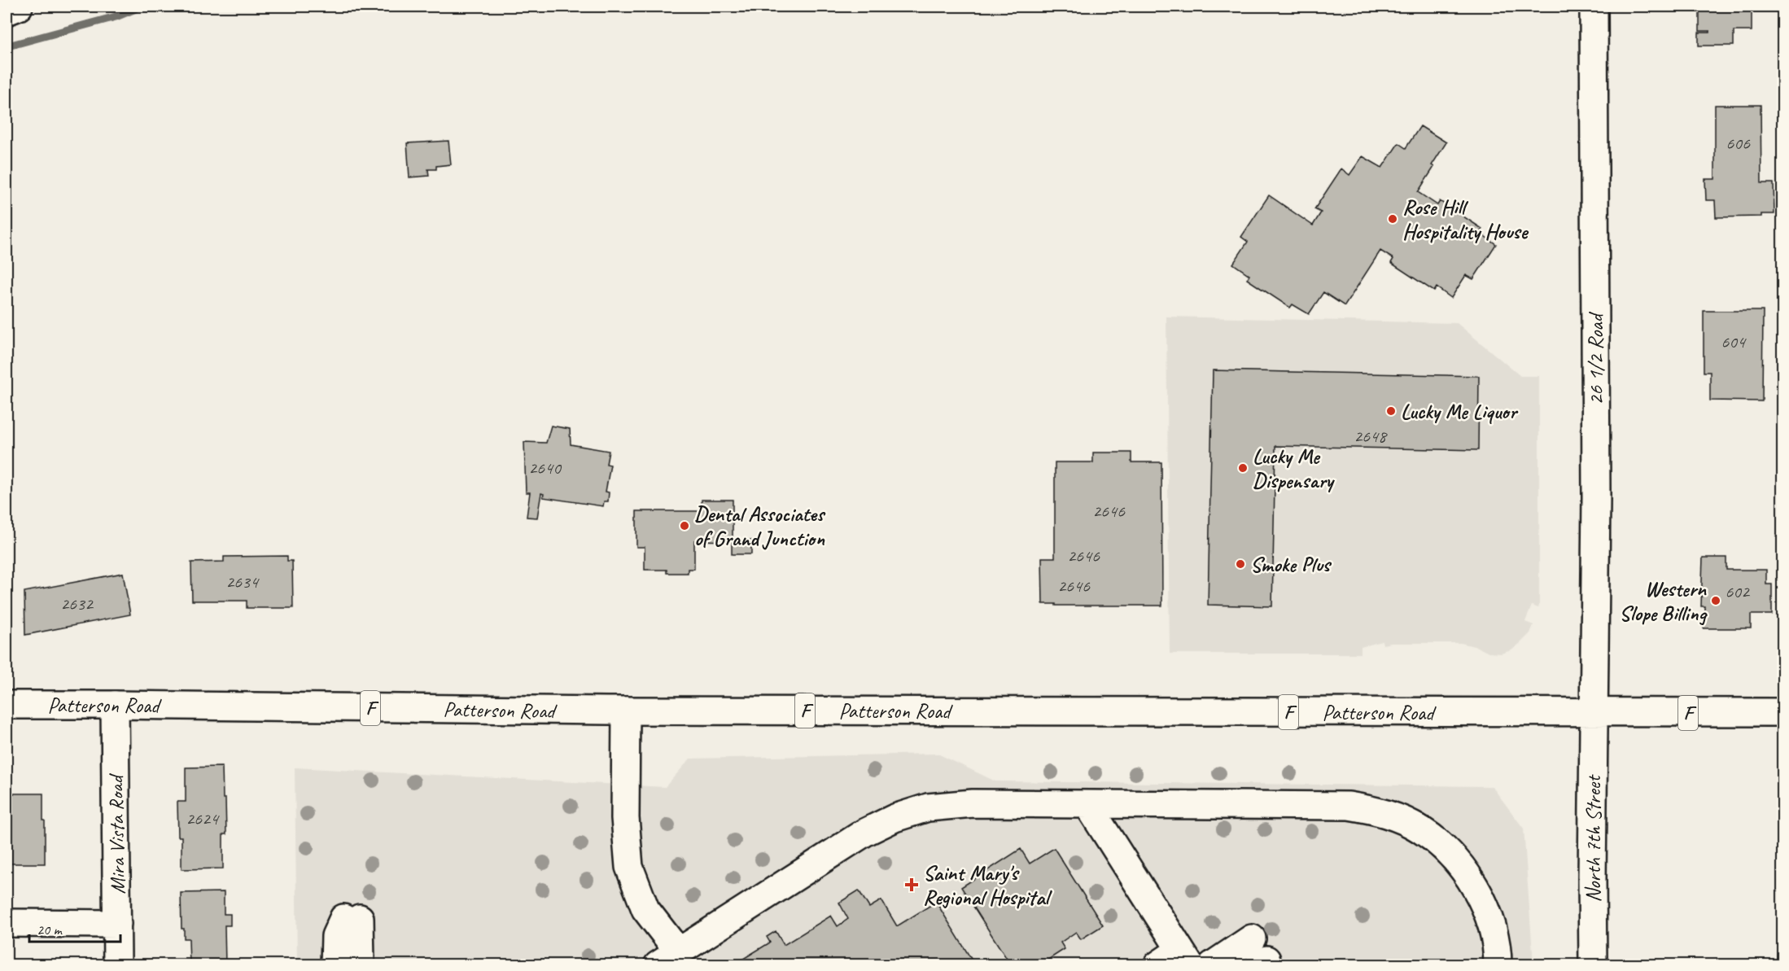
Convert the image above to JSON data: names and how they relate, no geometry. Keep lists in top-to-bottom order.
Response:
{
  "streets": {
    "main road": [
      "26 1/2 Road",
      "Patterson Road",
      "F",
      "Mira Vista Road",
      "North 7th Street"
    ]
  },
  "crossings": [
    ["26 1/2 Road", "Patterson Road"],
    ["26 1/2 Road", "North 7th Street"],
    ["Patterson Road", "Mira Vista Road"],
    ["Patterson Road", "North 7th Street"]
  ],
  "places": {
    "other": [
      "Rose Hill Hospitality House",
      "Lucky Me Liquor",
      "Lucky Me Dispensary",
      "Dental Associates of Grand Junction",
      "Smoke Plus",
      "Western Slope Billing"
    ],
    "health": ["Saint Mary's Regional Hospital"]
  },
  "house_numbers": [
    "606",
    "604",
    "2648",
    "2640",
    "2646",
    "2646",
    "2634",
    "2646",
    "602",
    "2632",
    "2624"
  ],
  "scale_bar": "20 m"
}
